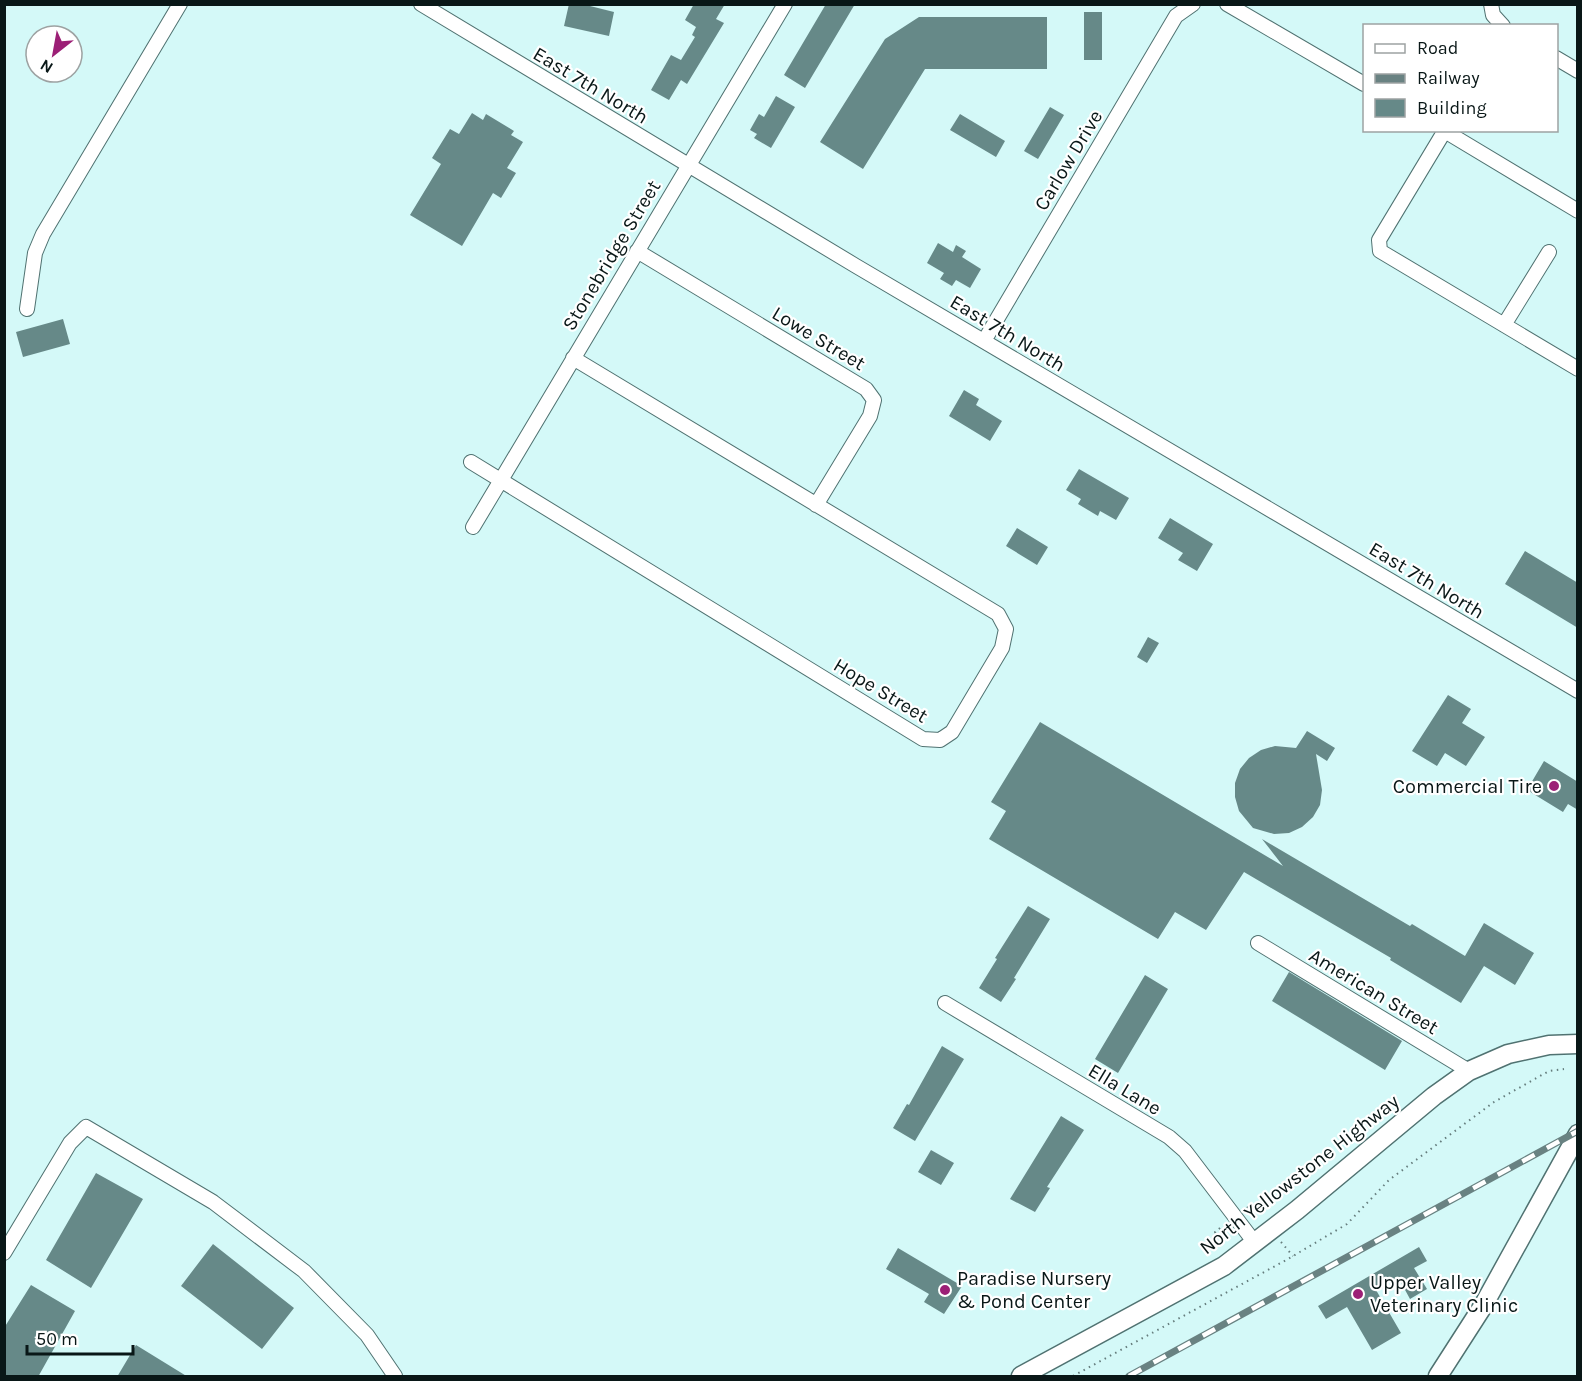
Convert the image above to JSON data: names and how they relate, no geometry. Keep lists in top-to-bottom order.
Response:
{
  "streets": {
    "main road": ["North Yellowstone Highway"],
    "street": [
      "East 7th North",
      "Carlow Drive",
      "Stonebridge Street",
      "Lowe Street",
      "Hope Street",
      "American Street",
      "Ella Lane"
    ]
  },
  "crossings": [
    ["East 7th North", "Carlow Drive"],
    ["East 7th North", "Stonebridge Street"],
    ["Stonebridge Street", "Lowe Street"],
    ["Stonebridge Street", "Hope Street"],
    ["Lowe Street", "Hope Street"],
    ["American Street", "North Yellowstone Highway"],
    ["Ella Lane", "North Yellowstone Highway"]
  ],
  "places": ["Commercial Tire", "Paradise Nursery & Pond Center", "Upper Valley Veterinary Clinic"],
  "legend": ["Road", "Railway", "Building"],
  "scale_bar": "50 m",
  "north": "bottom left"
}
